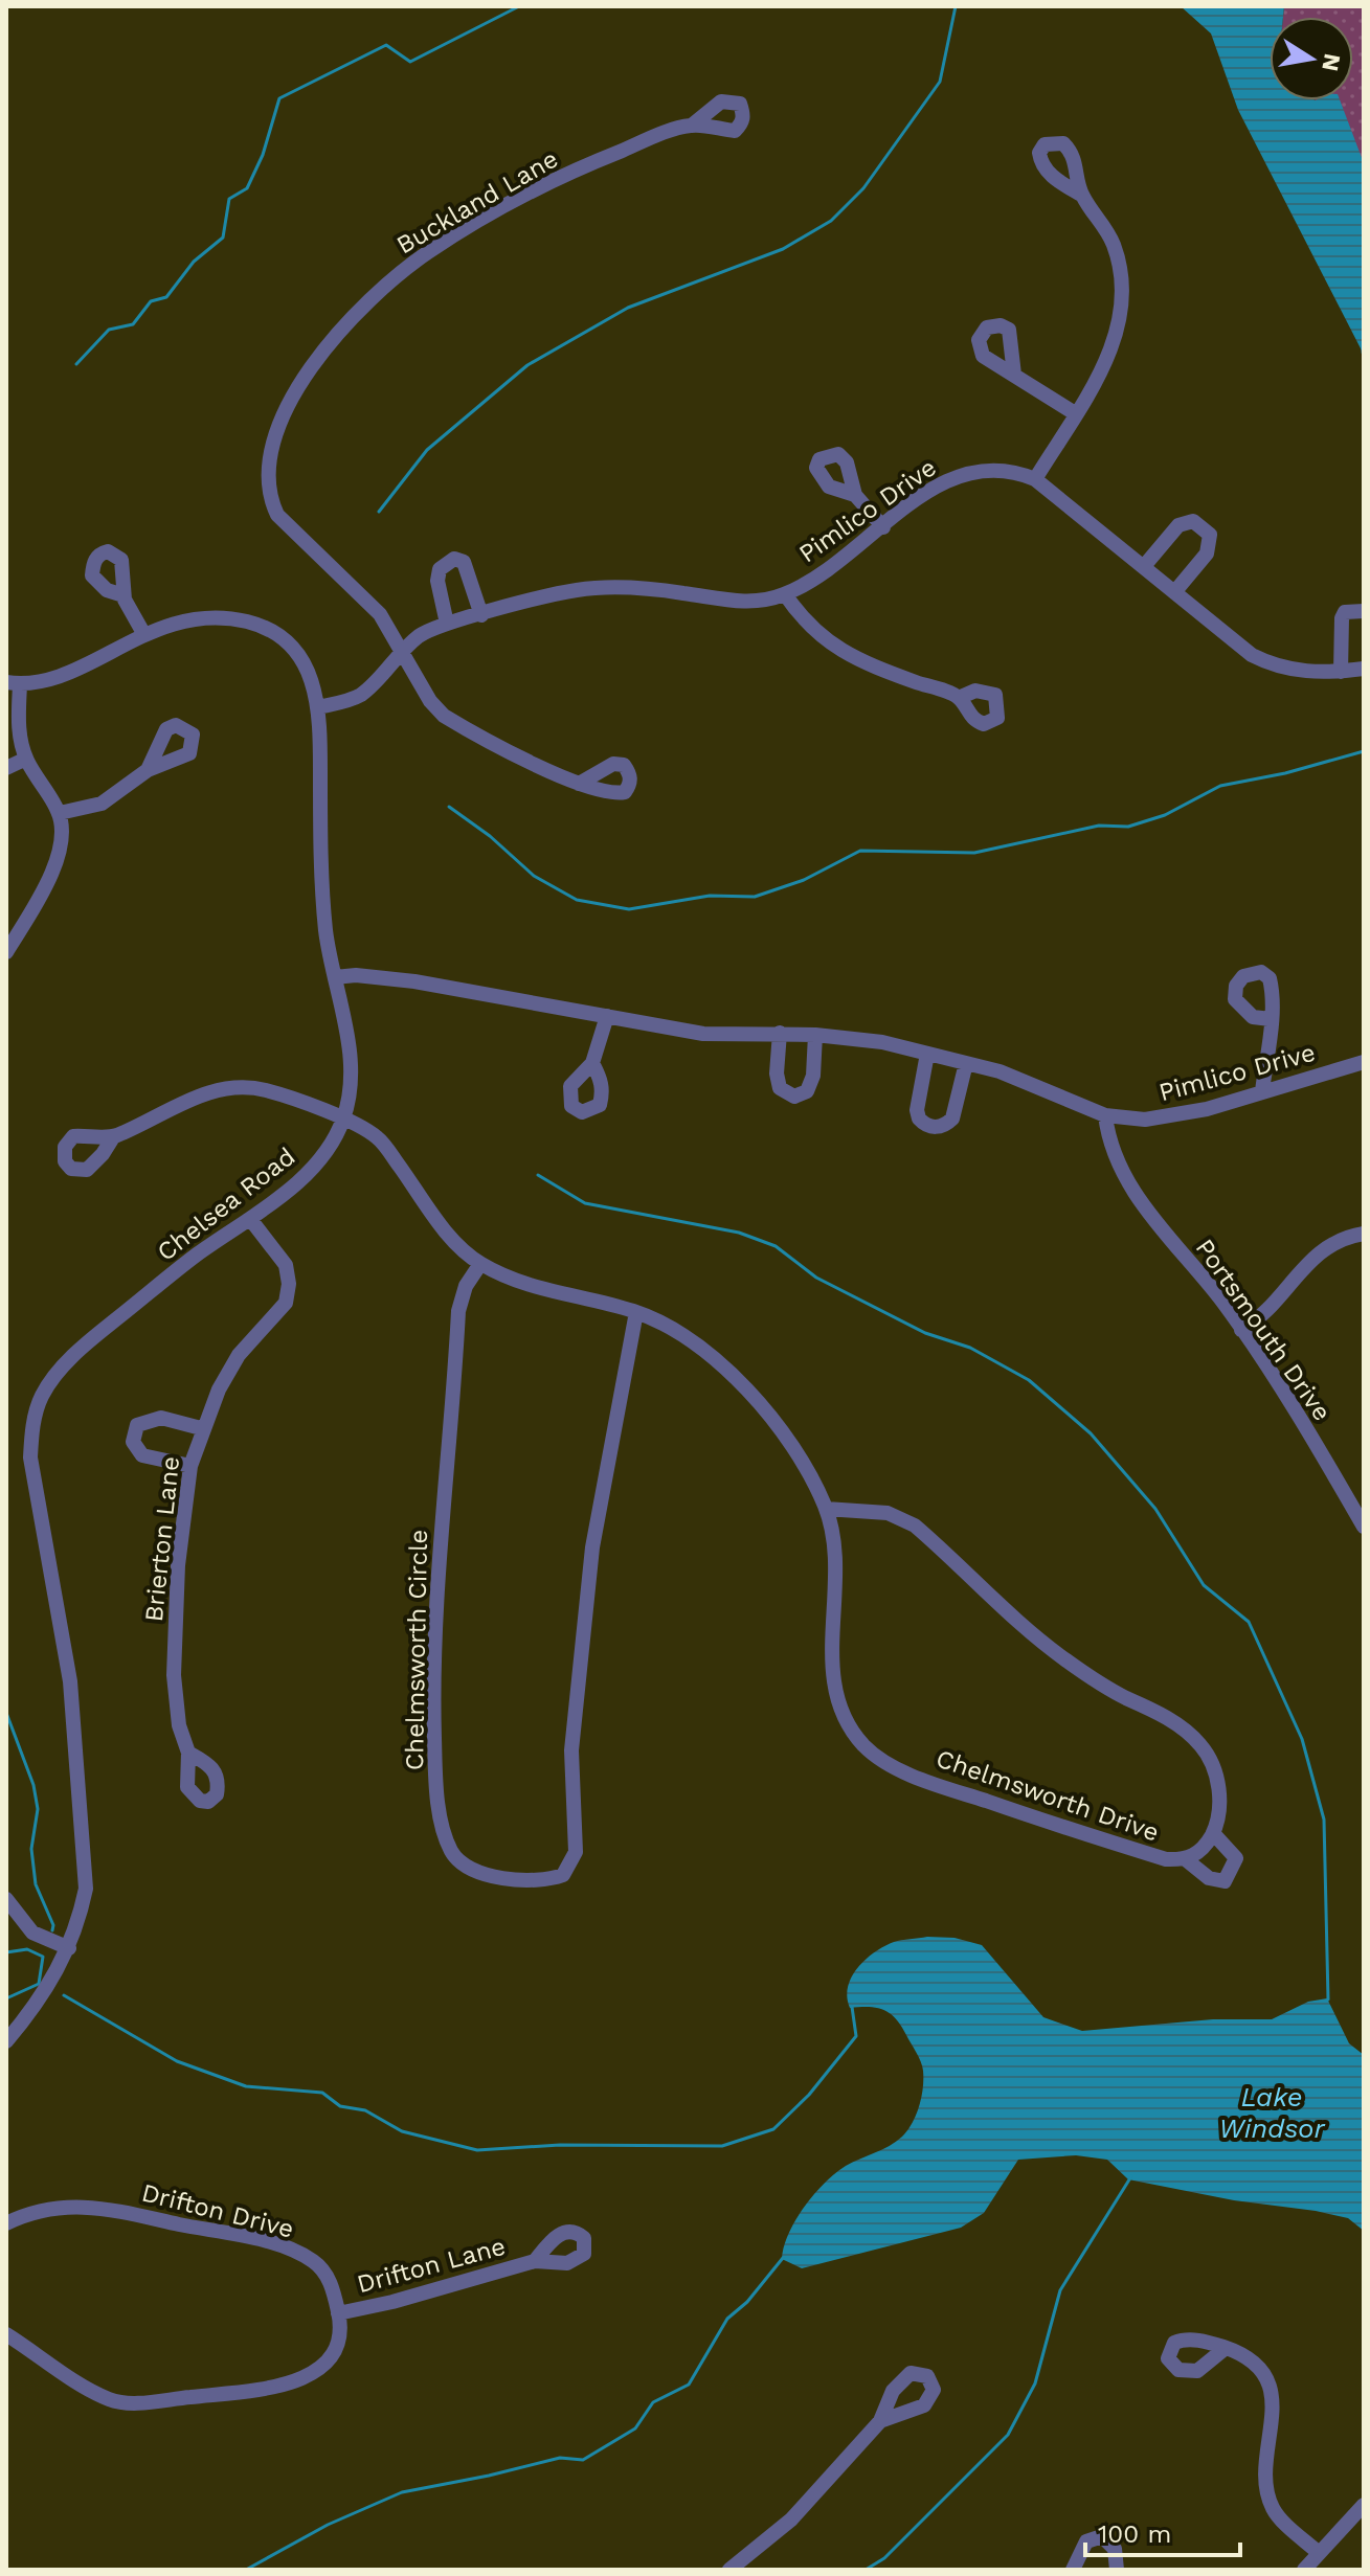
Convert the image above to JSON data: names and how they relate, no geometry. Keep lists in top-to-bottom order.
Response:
{
  "streets": {
    "street": [
      "Buckland Lane",
      "Pimlico Drive",
      "Chelsea Road",
      "Portsmouth Drive",
      "Brierton Lane",
      "Chelmsworth Circle",
      "Chelmsworth Drive",
      "Drifton Drive",
      "Drifton Lane"
    ]
  },
  "crossings": [
    ["Buckland Lane", "Pimlico Drive"],
    ["Pimlico Drive", "Chelsea Road"],
    ["Pimlico Drive", "Portsmouth Drive"],
    ["Chelsea Road", "Brierton Lane"],
    ["Chelsea Road", "Chelmsworth Drive"],
    ["Chelmsworth Circle", "Chelmsworth Drive"],
    ["Drifton Drive", "Drifton Lane"]
  ],
  "water": ["Lake Windsor"],
  "scale_bar": "100 m",
  "north": "right"
}
